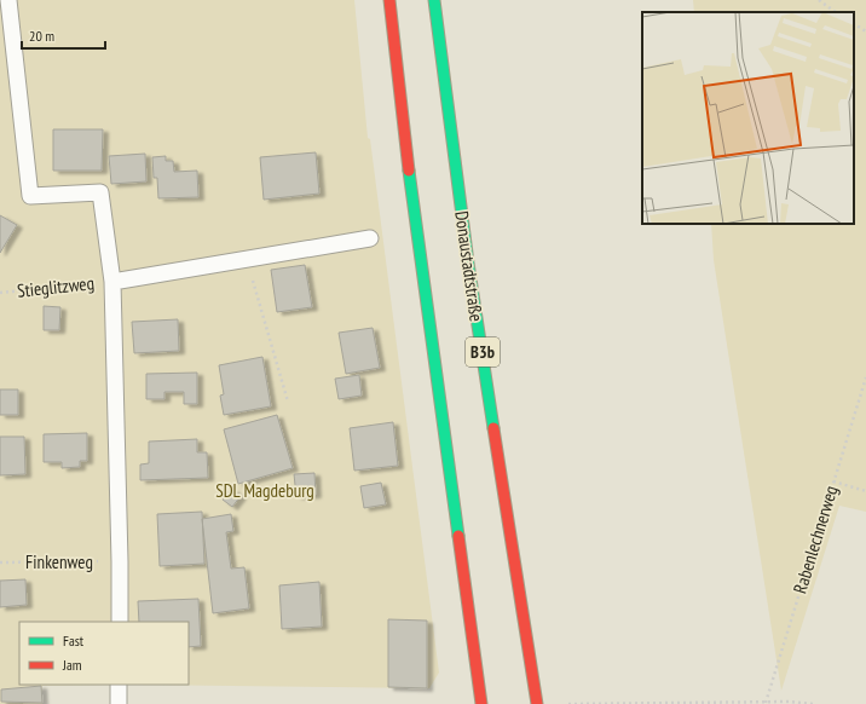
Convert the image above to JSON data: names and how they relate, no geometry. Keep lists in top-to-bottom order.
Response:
{
  "streets": {
    "main road": ["Donaustadtstraße", "B3b"],
    "path": ["Stieglitzweg", "Rabenlechnerweg", "Finkenweg"]
  },
  "parks": ["SDL Magdeburg"],
  "legend": ["Fast", "Jam"],
  "scale_bar": "20 m"
}
